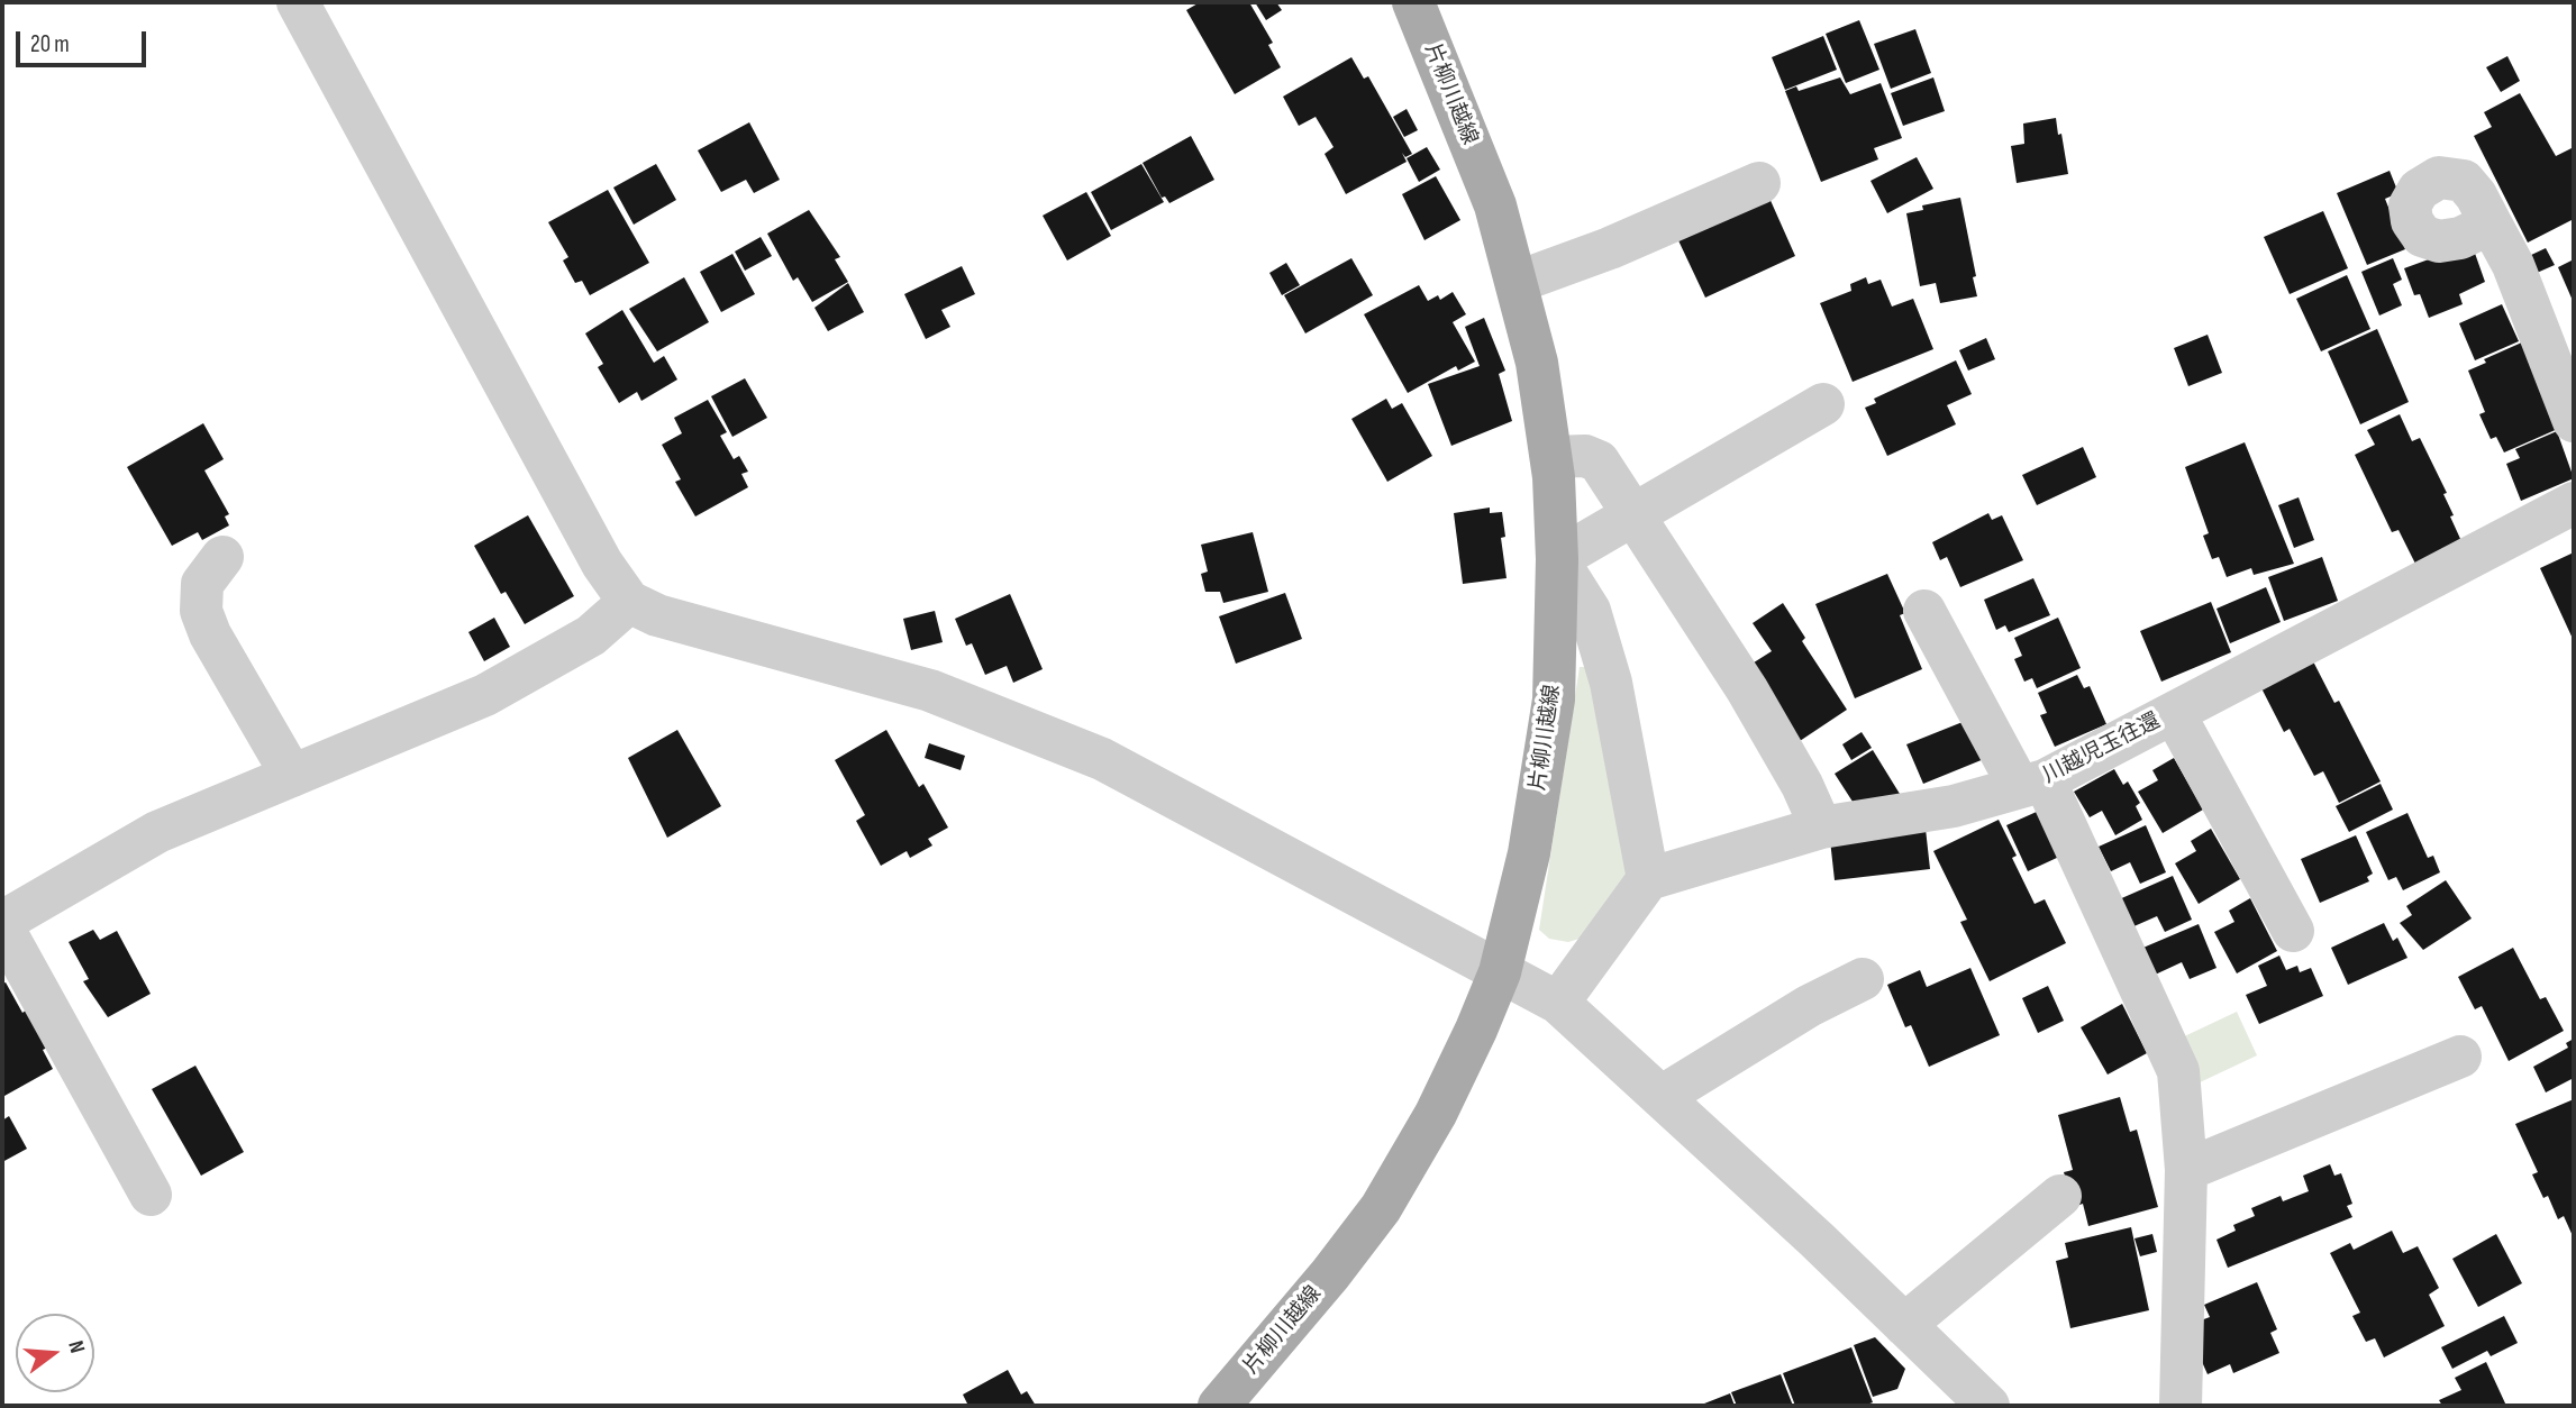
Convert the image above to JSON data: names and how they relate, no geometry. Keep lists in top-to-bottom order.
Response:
{
  "streets": {
    "main road": ["片柳川越線"],
    "street": ["川越児玉往還"]
  },
  "scale_bar": "20 m",
  "north": "right"
}
